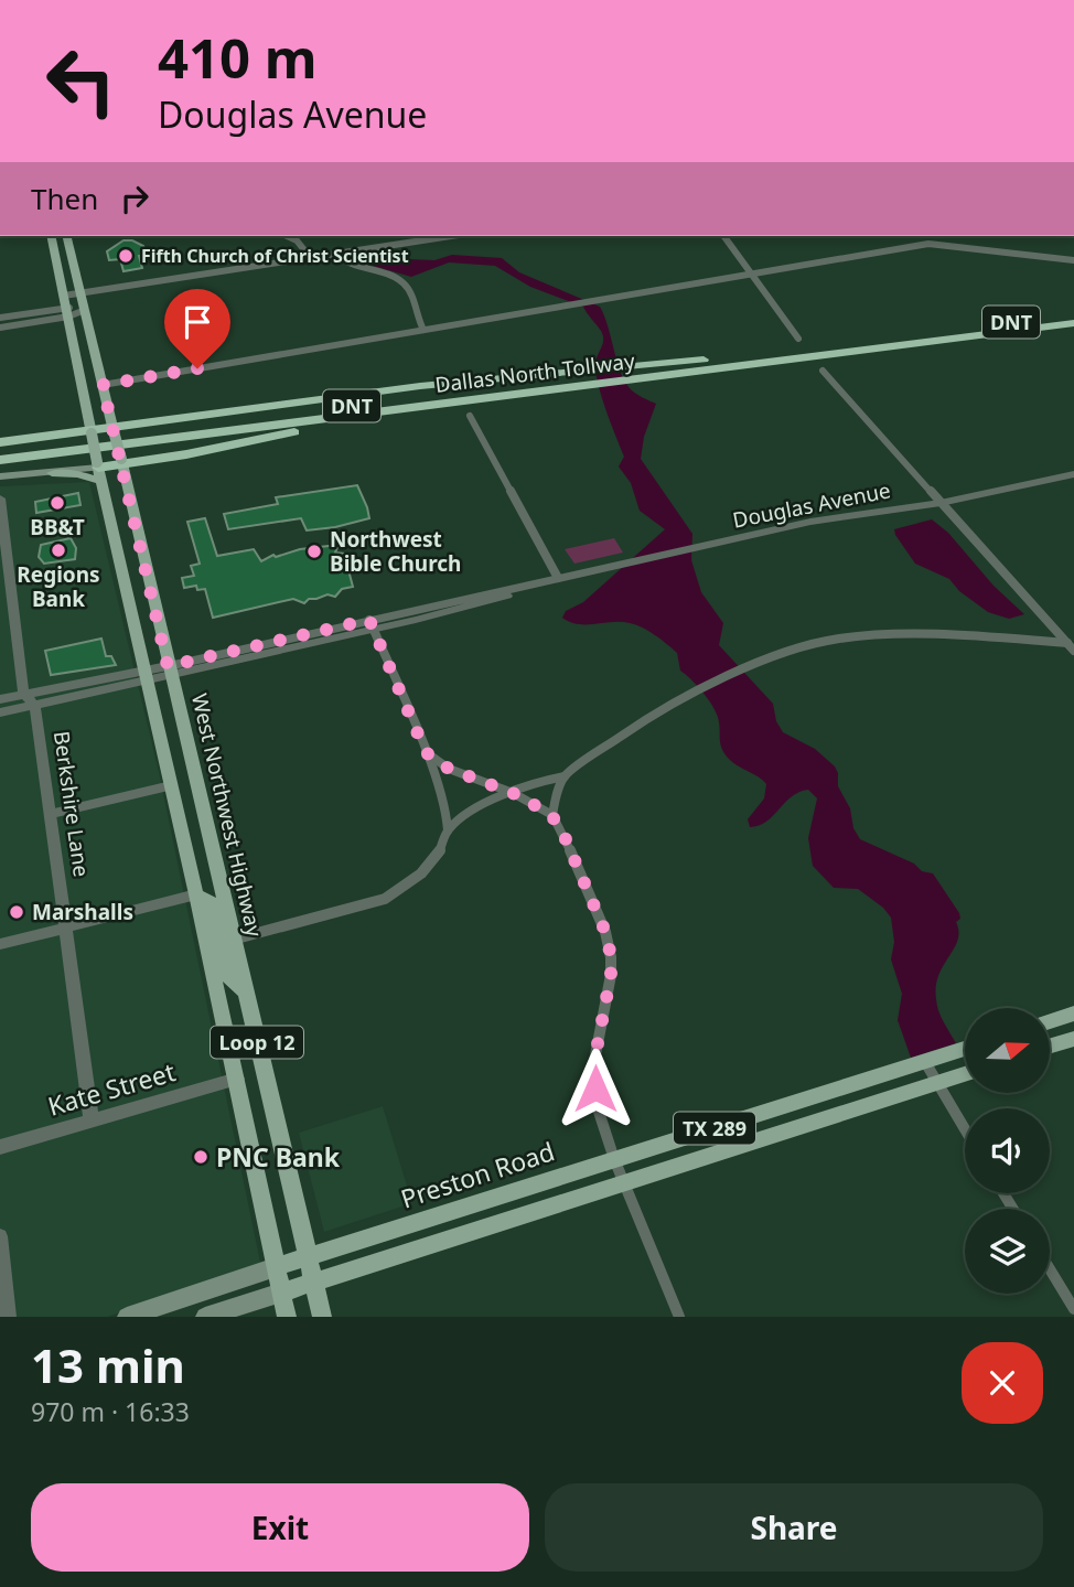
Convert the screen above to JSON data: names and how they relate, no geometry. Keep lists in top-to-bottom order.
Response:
{
  "streets": {
    "highway": ["DNT", "Dallas North Tollway"],
    "main road": [
      "West Northwest Highway",
      "Loop 12",
      "TX 289",
      "Preston Road"
    ],
    "street": ["Douglas Avenue", "Berkshire Lane", "Kate Street"]
  },
  "crossings": [
    ["Douglas Avenue", "Berkshire Lane"],
    ["Douglas Avenue", "West Northwest Highway"],
    ["Douglas Avenue", "Loop 12"],
    ["Berkshire Lane", "Kate Street"],
    ["West Northwest Highway", "TX 289"],
    ["West Northwest Highway", "Preston Road"],
    ["Loop 12", "Kate Street"],
    ["Loop 12", "TX 289"],
    ["Loop 12", "Preston Road"]
  ],
  "places": [
    "Fifth Church of Christ Scientist",
    "BB&T",
    "Regions Bank",
    "Northwest Bible Church",
    "Marshalls",
    "PNC Bank"
  ],
  "north": "right",
  "page": {
    "turn": ["410 m", "Douglas Avenue"],
    "then": "Then",
    "heading": ["13 min", "970 m · 16:33"],
    "buttons": ["Exit", "Share"]
  }
}
